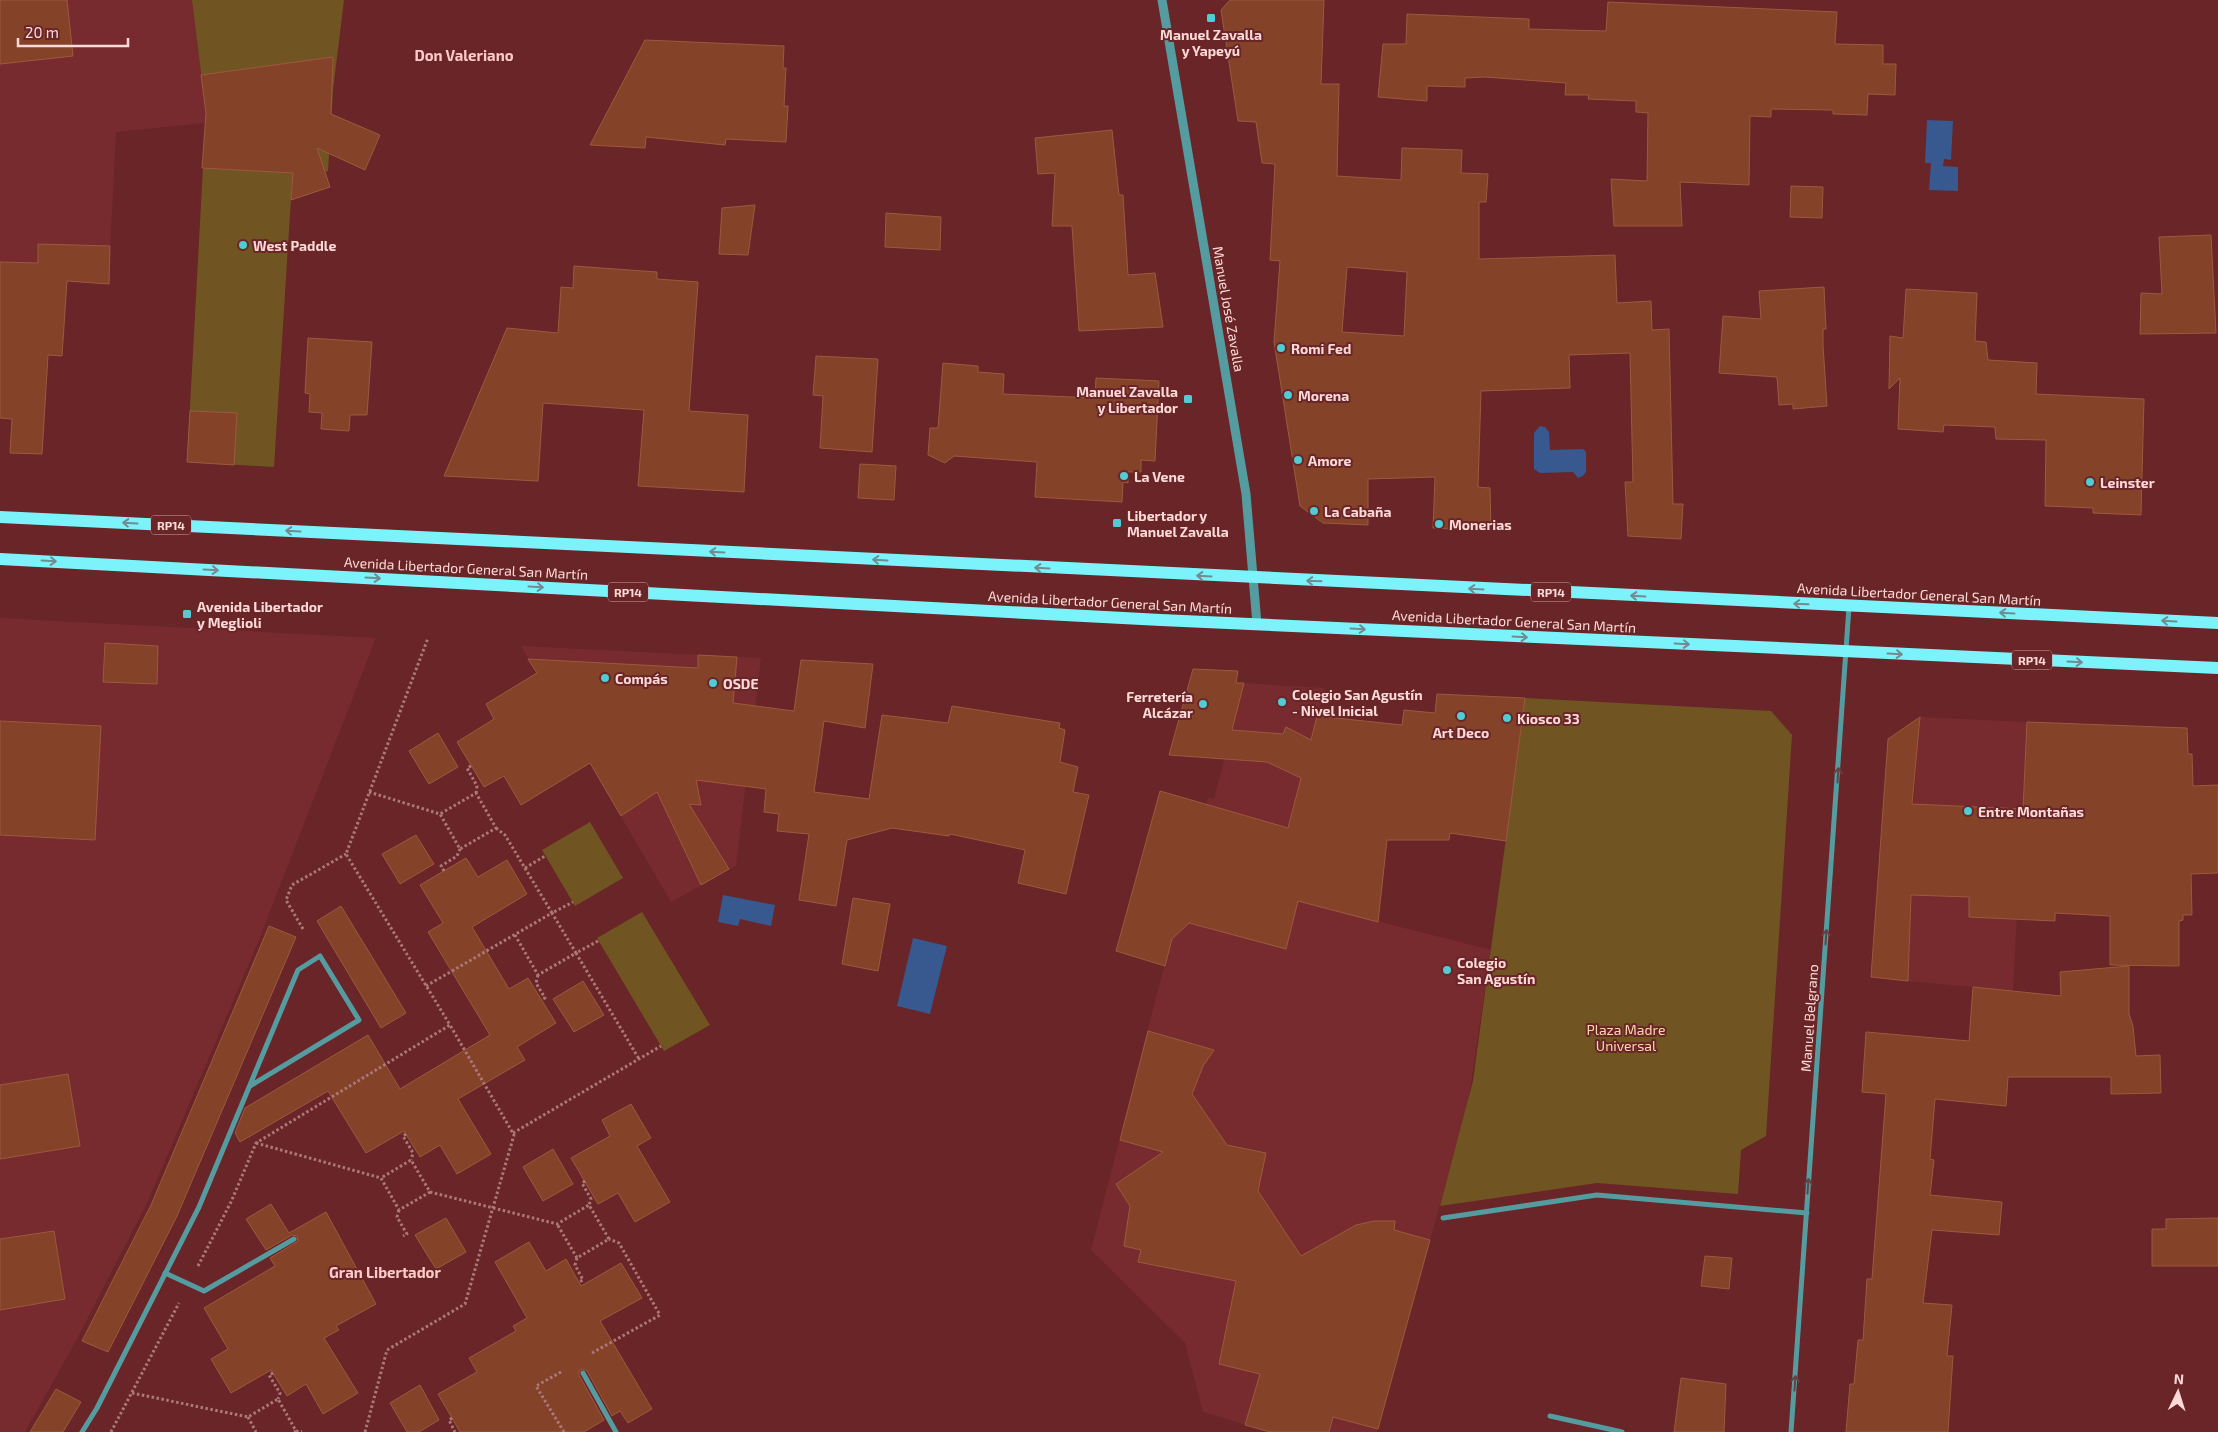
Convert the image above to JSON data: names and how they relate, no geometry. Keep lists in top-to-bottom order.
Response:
{
  "streets": {
    "main road": ["RP14", "Avenida Libertador General San Martín"],
    "street": ["Manuel José Zavalla", "Manuel Belgrano"]
  },
  "crossings": [
    ["Manuel José Zavalla", "Avenida Libertador General San Martín"],
    ["Avenida Libertador General San Martín", "Manuel Belgrano"]
  ],
  "one_way": ["Manuel Belgrano"],
  "districts": ["Don Valeriano", "Gran Libertador"],
  "parks": ["Plaza Madre Universal"],
  "places": {
    "transit": [
      "Manuel Zavalla y Yapeyú",
      "Manuel Zavalla y Libertador",
      "Libertador y Manuel Zavalla",
      "Avenida Libertador y Meglioli"
    ],
    "other": [
      "West Paddle",
      "Romi Fed",
      "Morena",
      "Amore",
      "La Vene",
      "Leinster",
      "La Cabaña",
      "Monerias",
      "Compás",
      "OSDE",
      "Colegio San Agustín - Nivel Inicial",
      "Ferretería Alcázar",
      "Art Deco",
      "Kiosco 33",
      "Entre Montañas",
      "Colegio San Agustín"
    ]
  },
  "scale_bar": "20 m",
  "north": "top"
}
